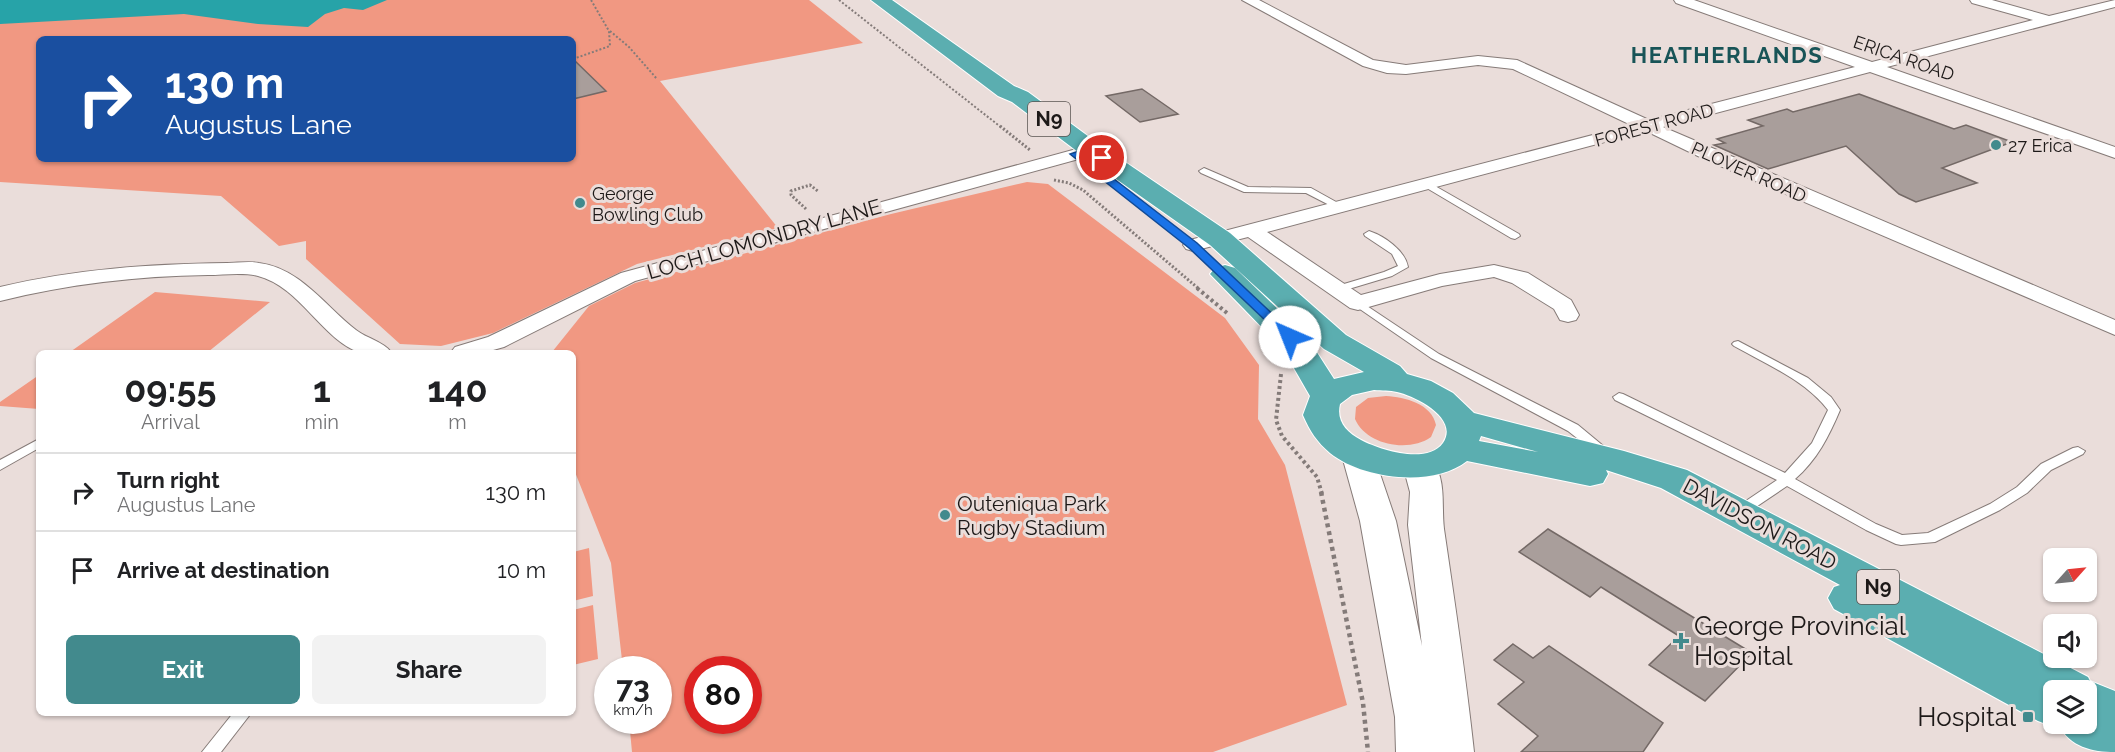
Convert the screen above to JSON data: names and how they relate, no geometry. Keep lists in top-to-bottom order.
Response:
{
  "streets": {
    "highway": ["N9", "DAVIDSON ROAD"],
    "street": [
      "ERICA ROAD",
      "FOREST ROAD",
      "PLOVER ROAD",
      "LOCH LOMONDRY LANE"
    ]
  },
  "crossings": [
    ["ERICA ROAD", "FOREST ROAD"],
    ["N9", "FOREST ROAD"],
    ["N9", "LOCH LOMONDRY LANE"],
    ["N9", "DAVIDSON ROAD"],
    ["FOREST ROAD", "PLOVER ROAD"]
  ],
  "districts": ["HEATHERLANDS"],
  "places": {
    "other": ["27 Erica", "George Bowling Club", "Outeniqua Park Rugby Stadium"],
    "health": ["George Provincial Hospital"],
    "transit": ["Hospital"]
  },
  "north": "top right",
  "page": {
    "turn": ["130 m", "Augustus Lane"],
    "eta": [
      "09:55",
      "Arrival",
      "1",
      "min",
      "140",
      "m"
    ],
    "list": [
      {
        "name": "Turn right",
        "note": "Augustus Lane",
        "value": "130 m"
      },
      {
        "name": "Arrive at destination",
        "value": "10 m"
      }
    ],
    "buttons": ["Exit", "Share"],
    "speed": "73 km/h",
    "limit": "80"
  }
}
